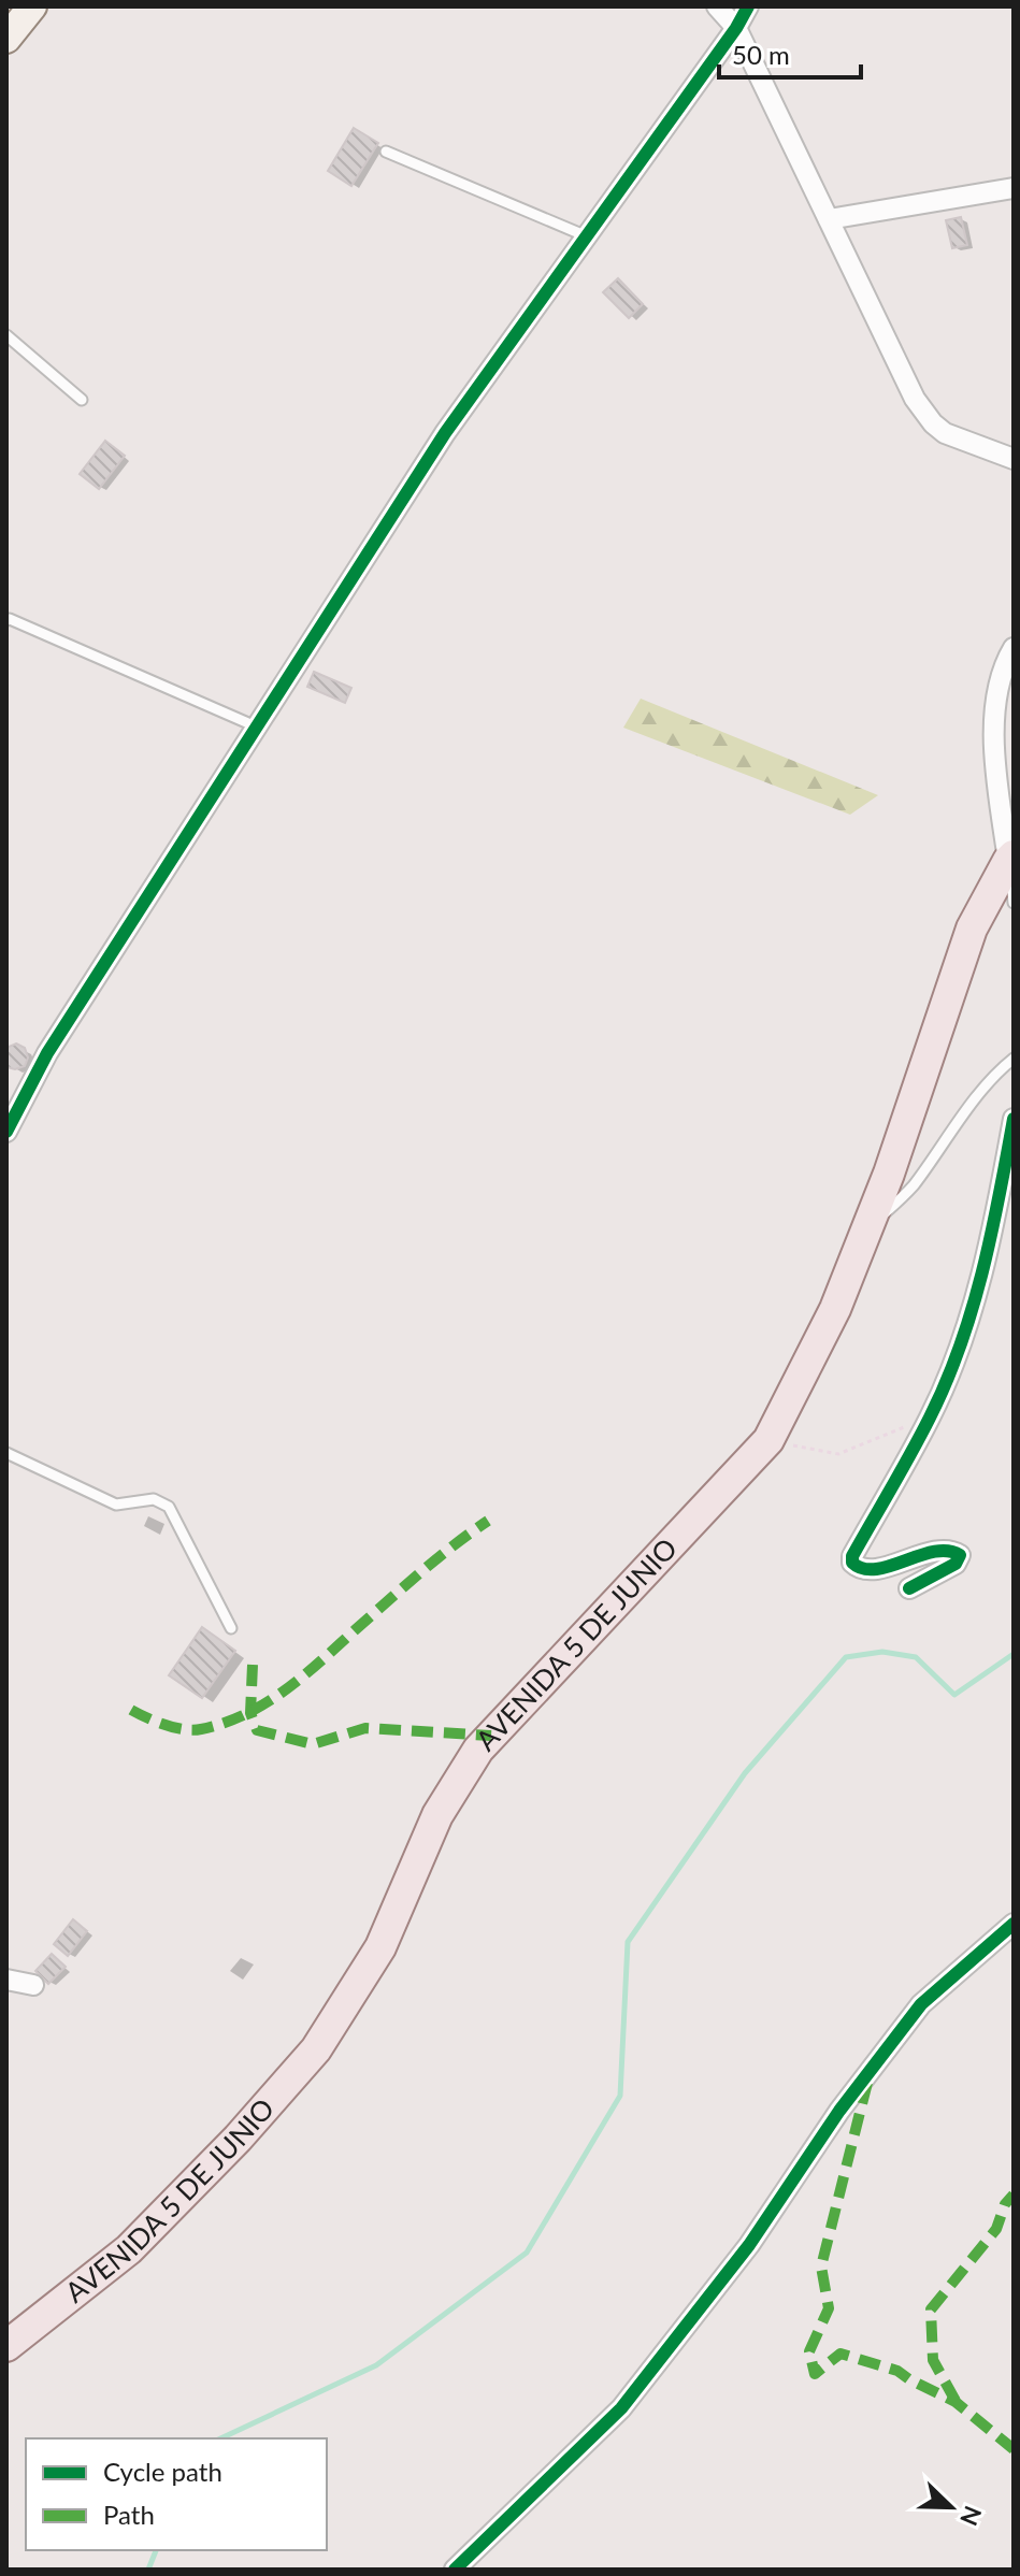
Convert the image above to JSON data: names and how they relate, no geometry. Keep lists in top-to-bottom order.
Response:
{
  "streets": {
    "main road": ["AVENIDA 5 DE JUNIO"]
  },
  "legend": ["Cycle path", "Path"],
  "scale_bar": "50 m",
  "north": "bottom right"
}
